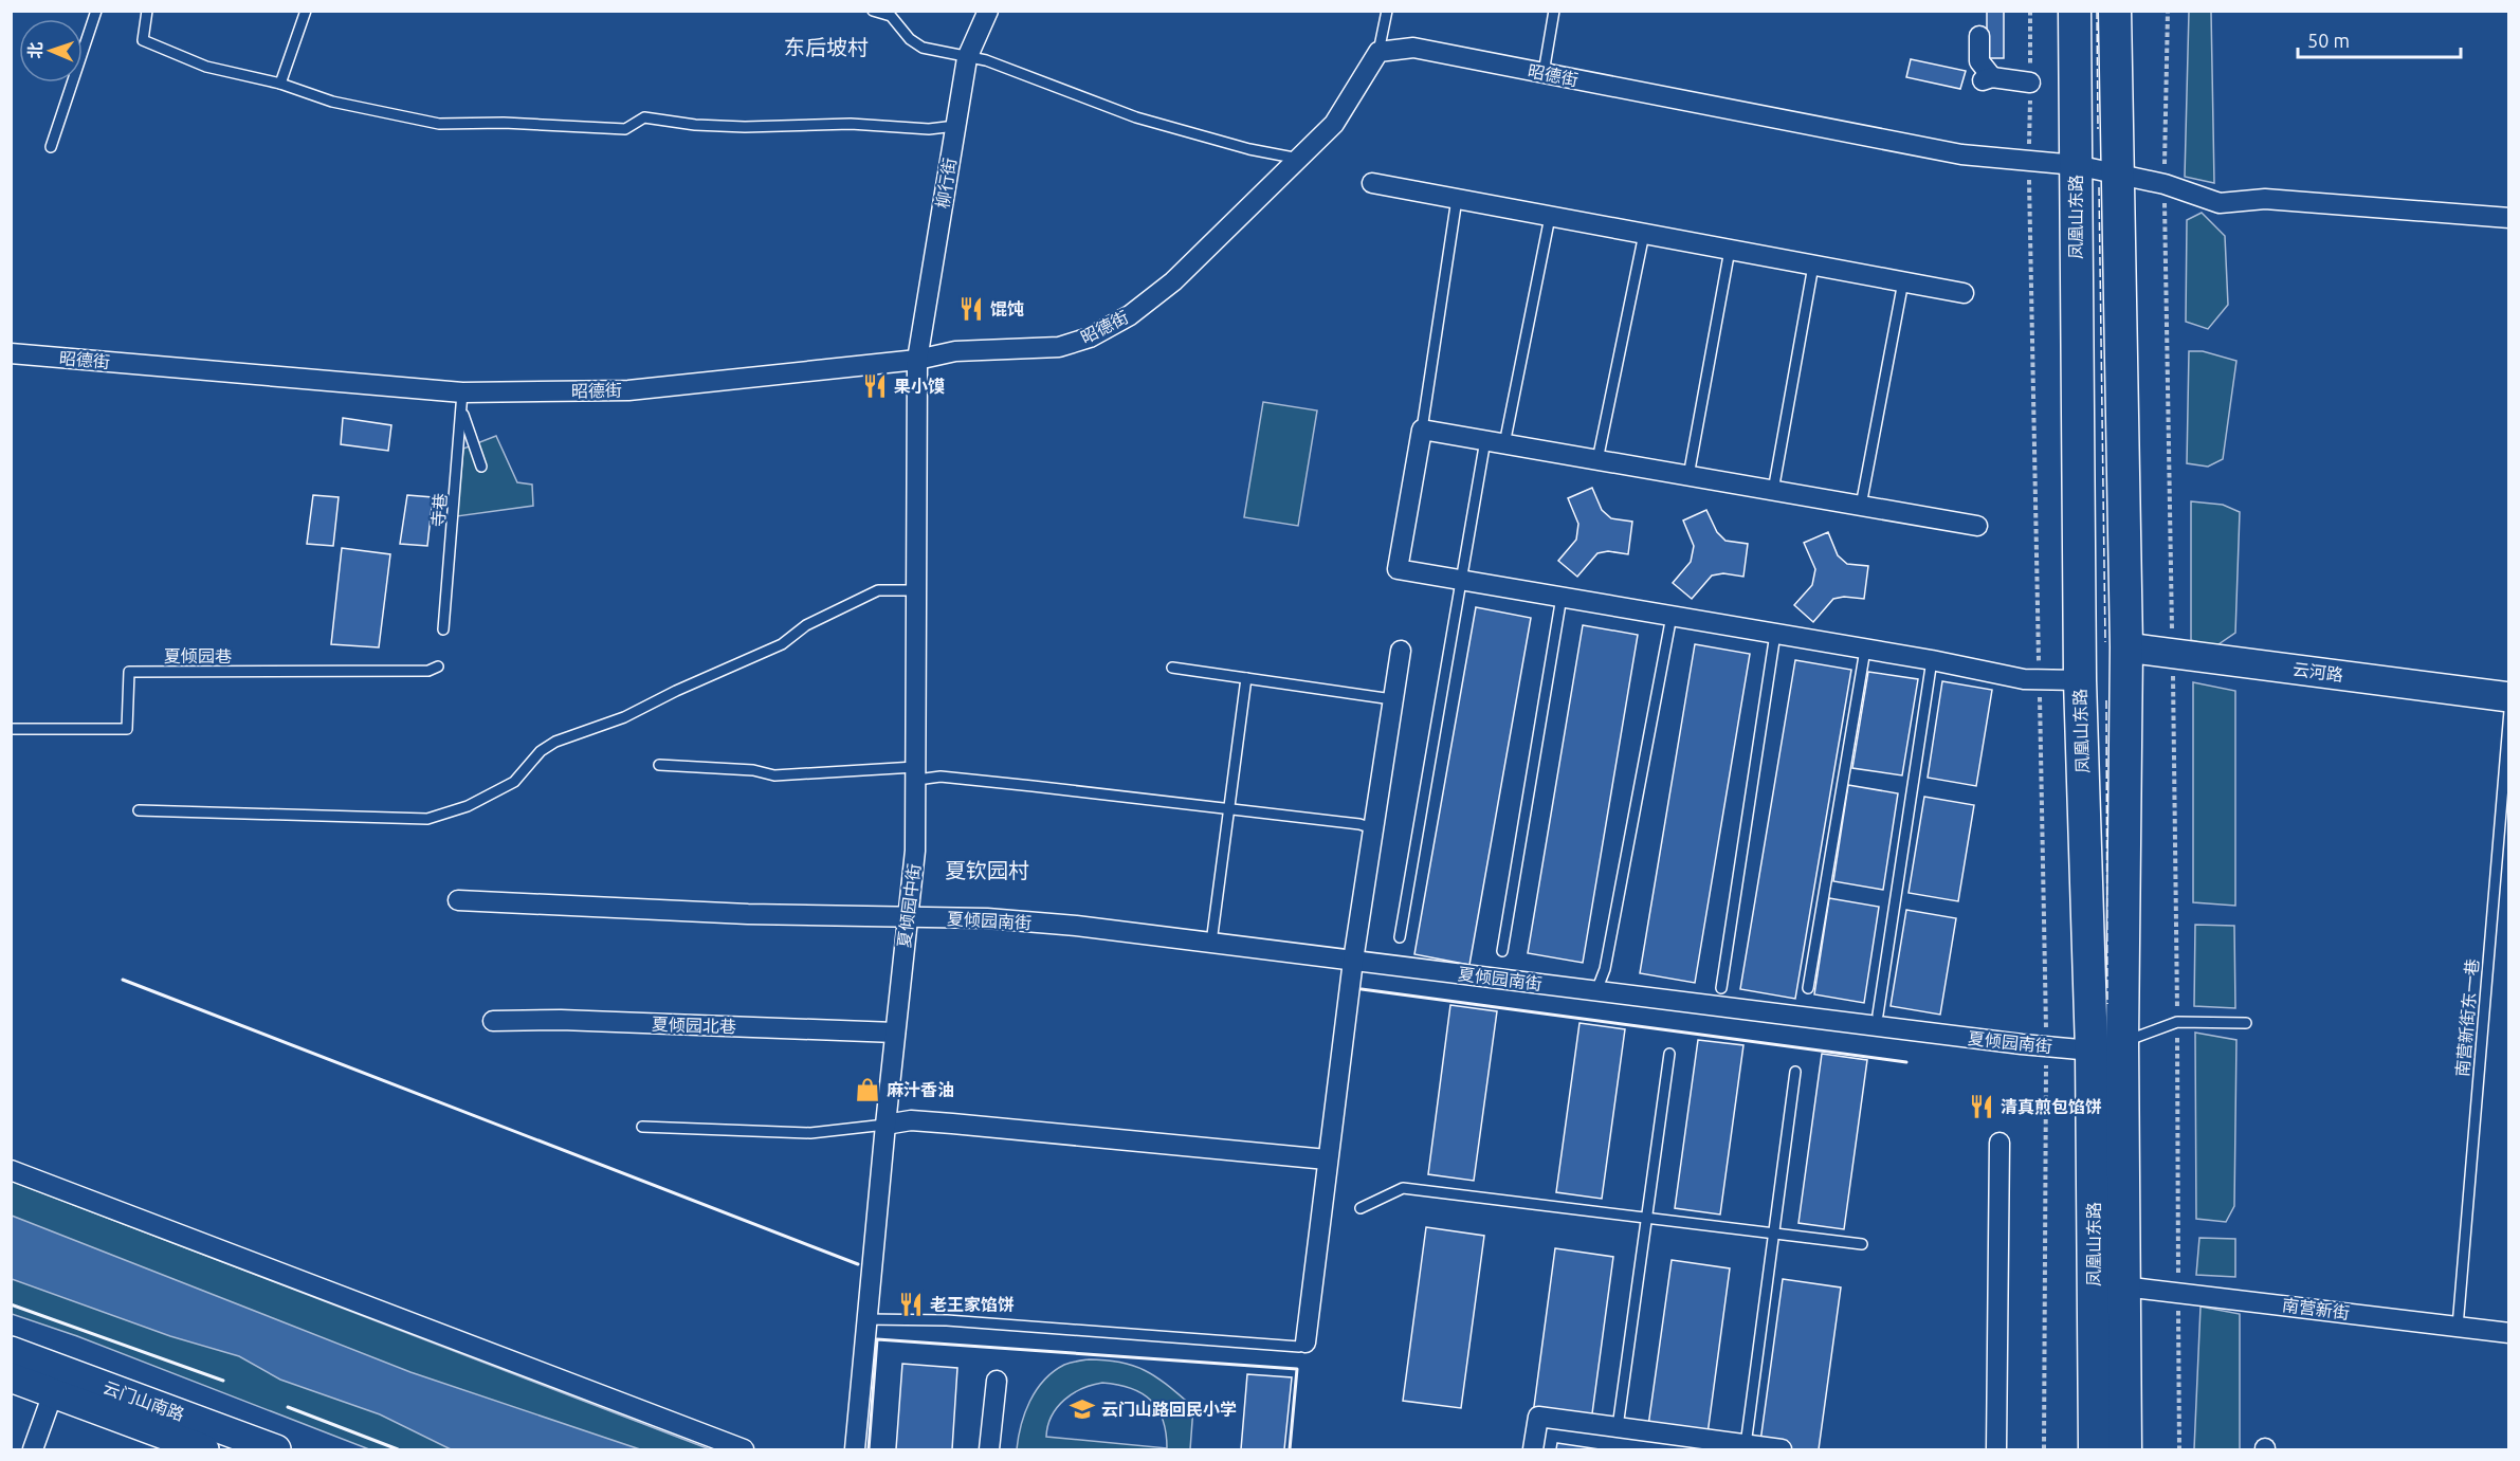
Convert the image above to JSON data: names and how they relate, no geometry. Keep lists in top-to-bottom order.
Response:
{
  "streets": {
    "main road": ["凤凰山东路", "云河路", "云门山南路"],
    "street": [
      "昭德街",
      "柳行街",
      "夏倾园中街",
      "夏倾园南街",
      "夏倾园北巷",
      "南营新街"
    ],
    "lane": ["寺巷", "夏倾园巷", "南营新街东一巷"]
  },
  "crossings": [
    ["昭德街", "柳行街"],
    ["昭德街", "凤凰山东路"],
    ["昭德街", "寺巷"],
    ["昭德街", "夏倾园中街"],
    ["柳行街", "夏倾园中街"],
    ["凤凰山东路", "云河路"],
    ["凤凰山东路", "夏倾园南街"],
    ["凤凰山东路", "南营新街"],
    ["夏倾园中街", "夏倾园南街"],
    ["夏倾园中街", "夏倾园北巷"],
    ["南营新街东一巷", "南营新街"]
  ],
  "districts": ["东后坡村", "夏钦园村"],
  "places": {
    "restaurant": [
      "馄饨",
      "果小馍",
      "清真煎包馅饼",
      "老王家馅饼"
    ],
    "shop": ["麻汁香油"],
    "school or university": ["云门山路回民小学"]
  },
  "scale_bar": "50 m",
  "north": "left"
}
